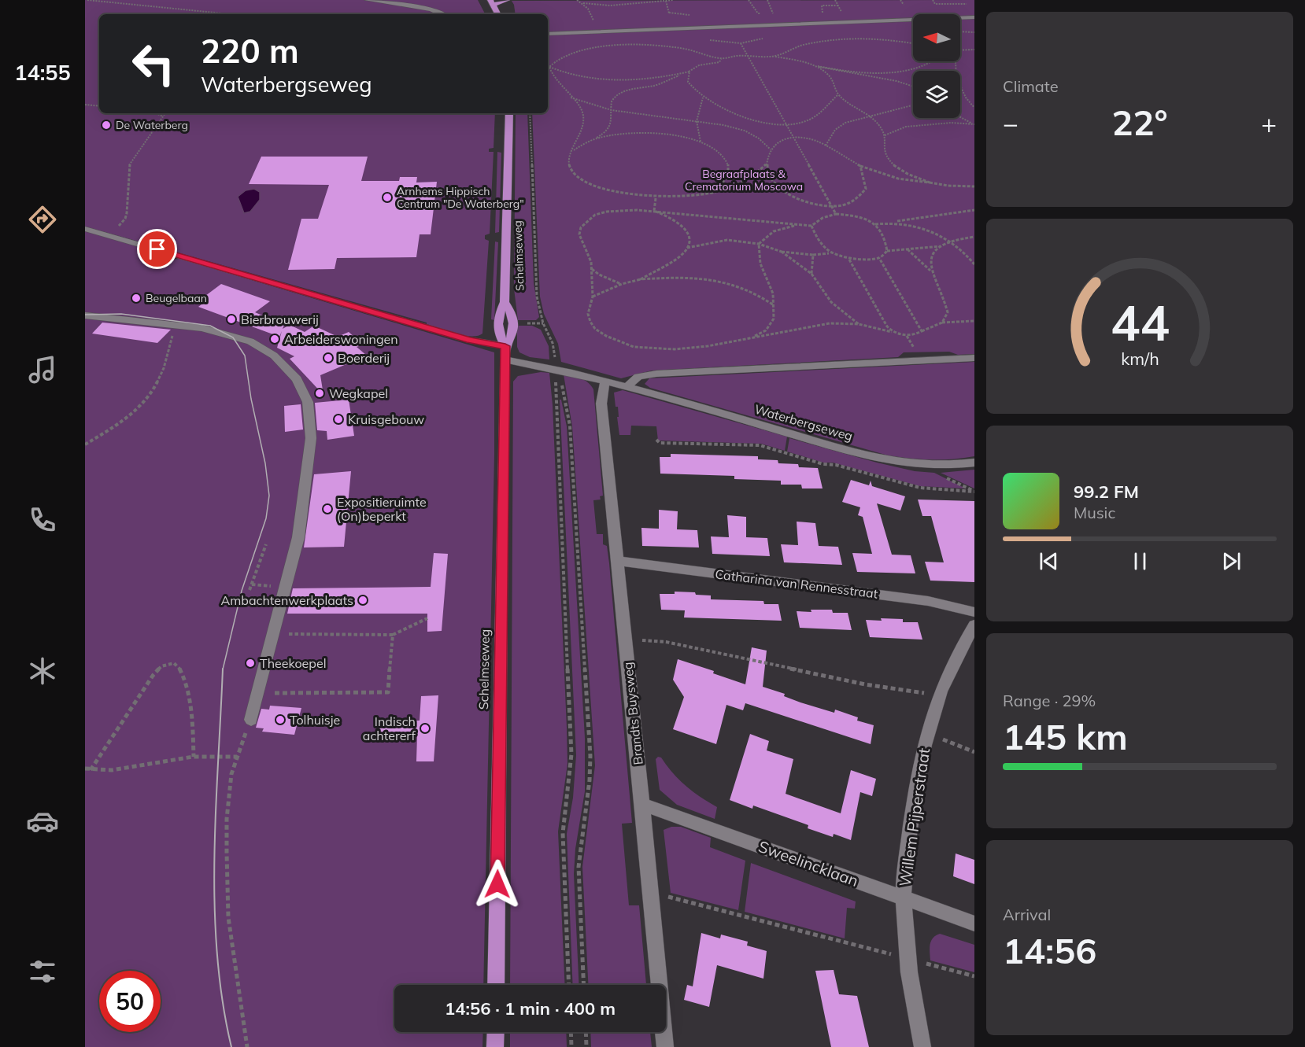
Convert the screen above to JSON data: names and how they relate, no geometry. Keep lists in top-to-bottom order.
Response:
{
  "streets": {
    "main road": ["Schelmseweg"],
    "street": [
      "Waterbergseweg",
      "Catharina van Rennesstraat",
      "Brandts Buysweg",
      "Willem Pijperstraat",
      "Sweelincklaan"
    ]
  },
  "crossings": [
    ["Schelmseweg", "Waterbergseweg"],
    ["Waterbergseweg", "Brandts Buysweg"],
    ["Catharina van Rennesstraat", "Brandts Buysweg"],
    ["Brandts Buysweg", "Sweelincklaan"],
    ["Willem Pijperstraat", "Sweelincklaan"]
  ],
  "parks": ["Begraafplaats & Crematorium Moscowa"],
  "places": [
    "De Waterberg",
    "Arnhems Hippisch Centrum \"De Waterberg\"",
    "Beugelbaan",
    "Bierbrouwerij",
    "Arbeiderswoningen",
    "Boerderij",
    "Wegkapel",
    "Kruisgebouw",
    "Expositieruimte (On)beperkt",
    "Ambachtenwerkplaats",
    "Theekoepel",
    "Tolhuisje",
    "Indisch achtererf"
  ],
  "north": "left",
  "page": {
    "tabs": "14:55",
    "tile": [
      "Climate",
      ["Range · 29%", "145 km"],
      ["Arrival", "14:56"]
    ],
    "turn": ["220 m", "Waterbergseweg"],
    "heat": ["−", "22°", "+"],
    "song": ["99.2 FM", "Music"],
    "limit": "50",
    "trip": "14:56 · 1 min · 400 m",
    "gauge": ["44", "km/h"]
  }
}
